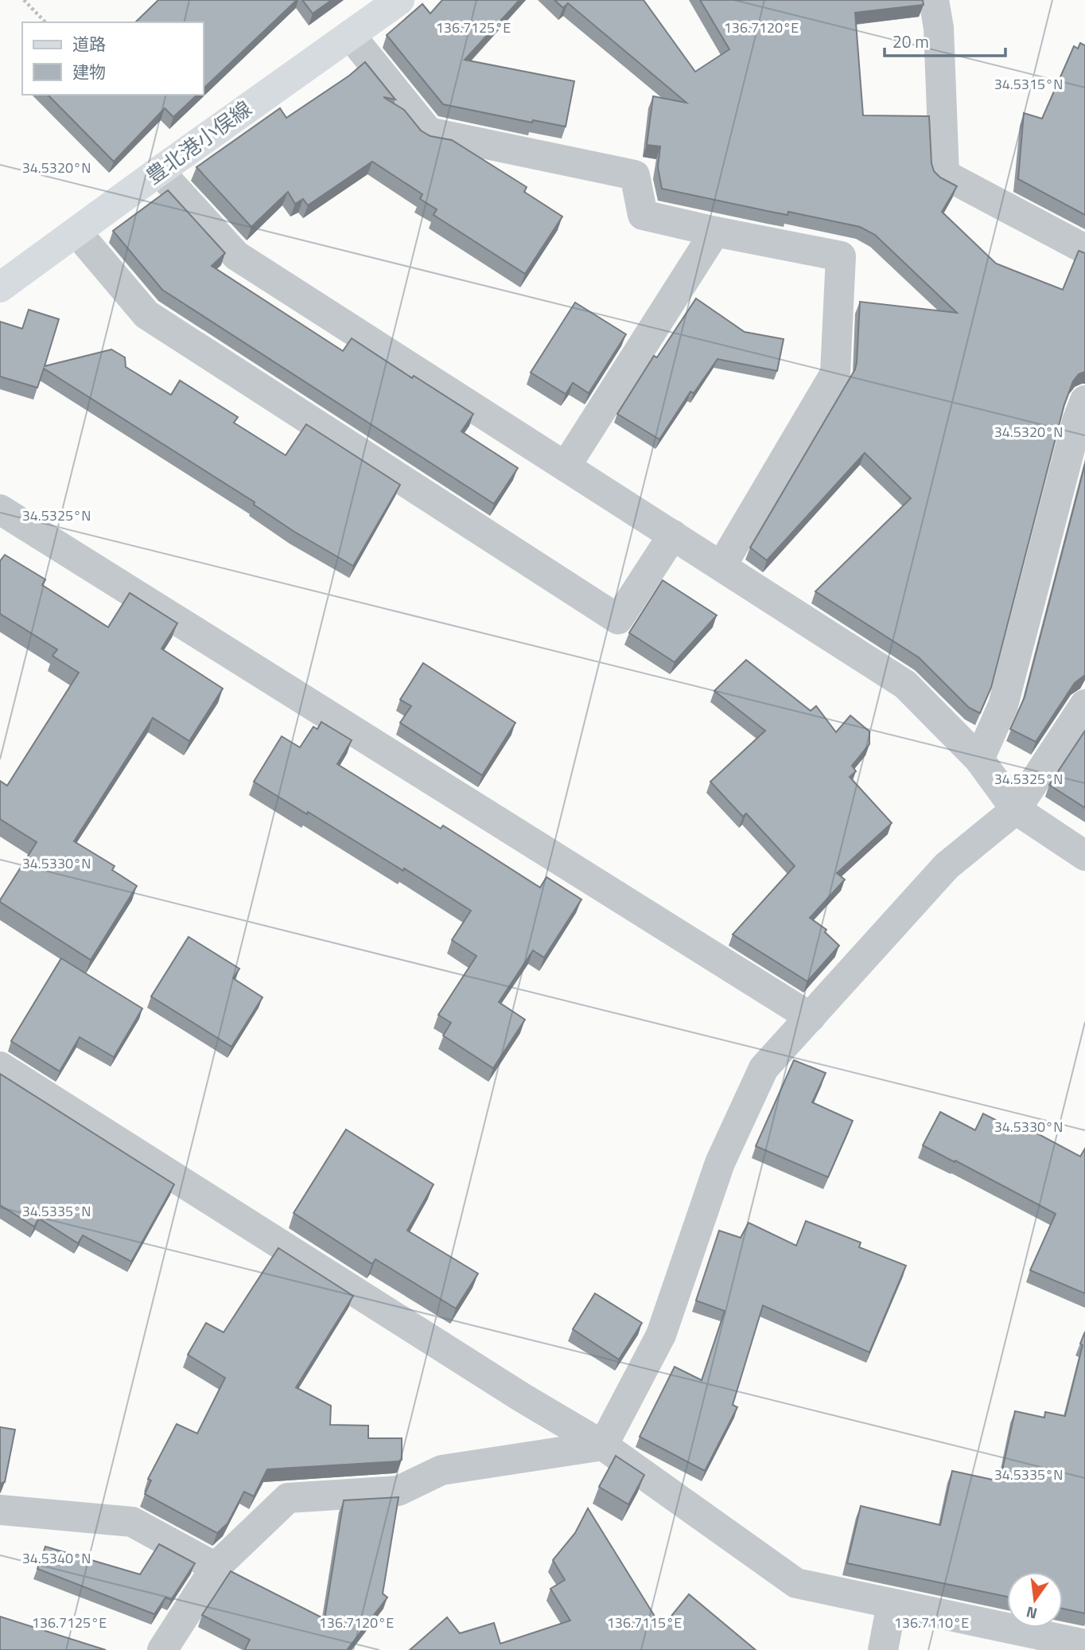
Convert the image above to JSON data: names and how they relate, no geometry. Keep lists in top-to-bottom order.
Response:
{
  "streets": {
    "main road": ["豊北港小俣線"]
  },
  "legend": ["道路", "建物"],
  "scale_bar": "20 m",
  "north": "bottom",
  "coordinates": [
    "136.7125°E",
    "136.7120°E",
    "34.5315°N",
    "34.5320°N",
    "34.5325°N",
    "34.5330°N",
    "34.5335°N",
    "34.5340°N",
    "136.7115°E",
    "136.7110°E"
  ]
}
